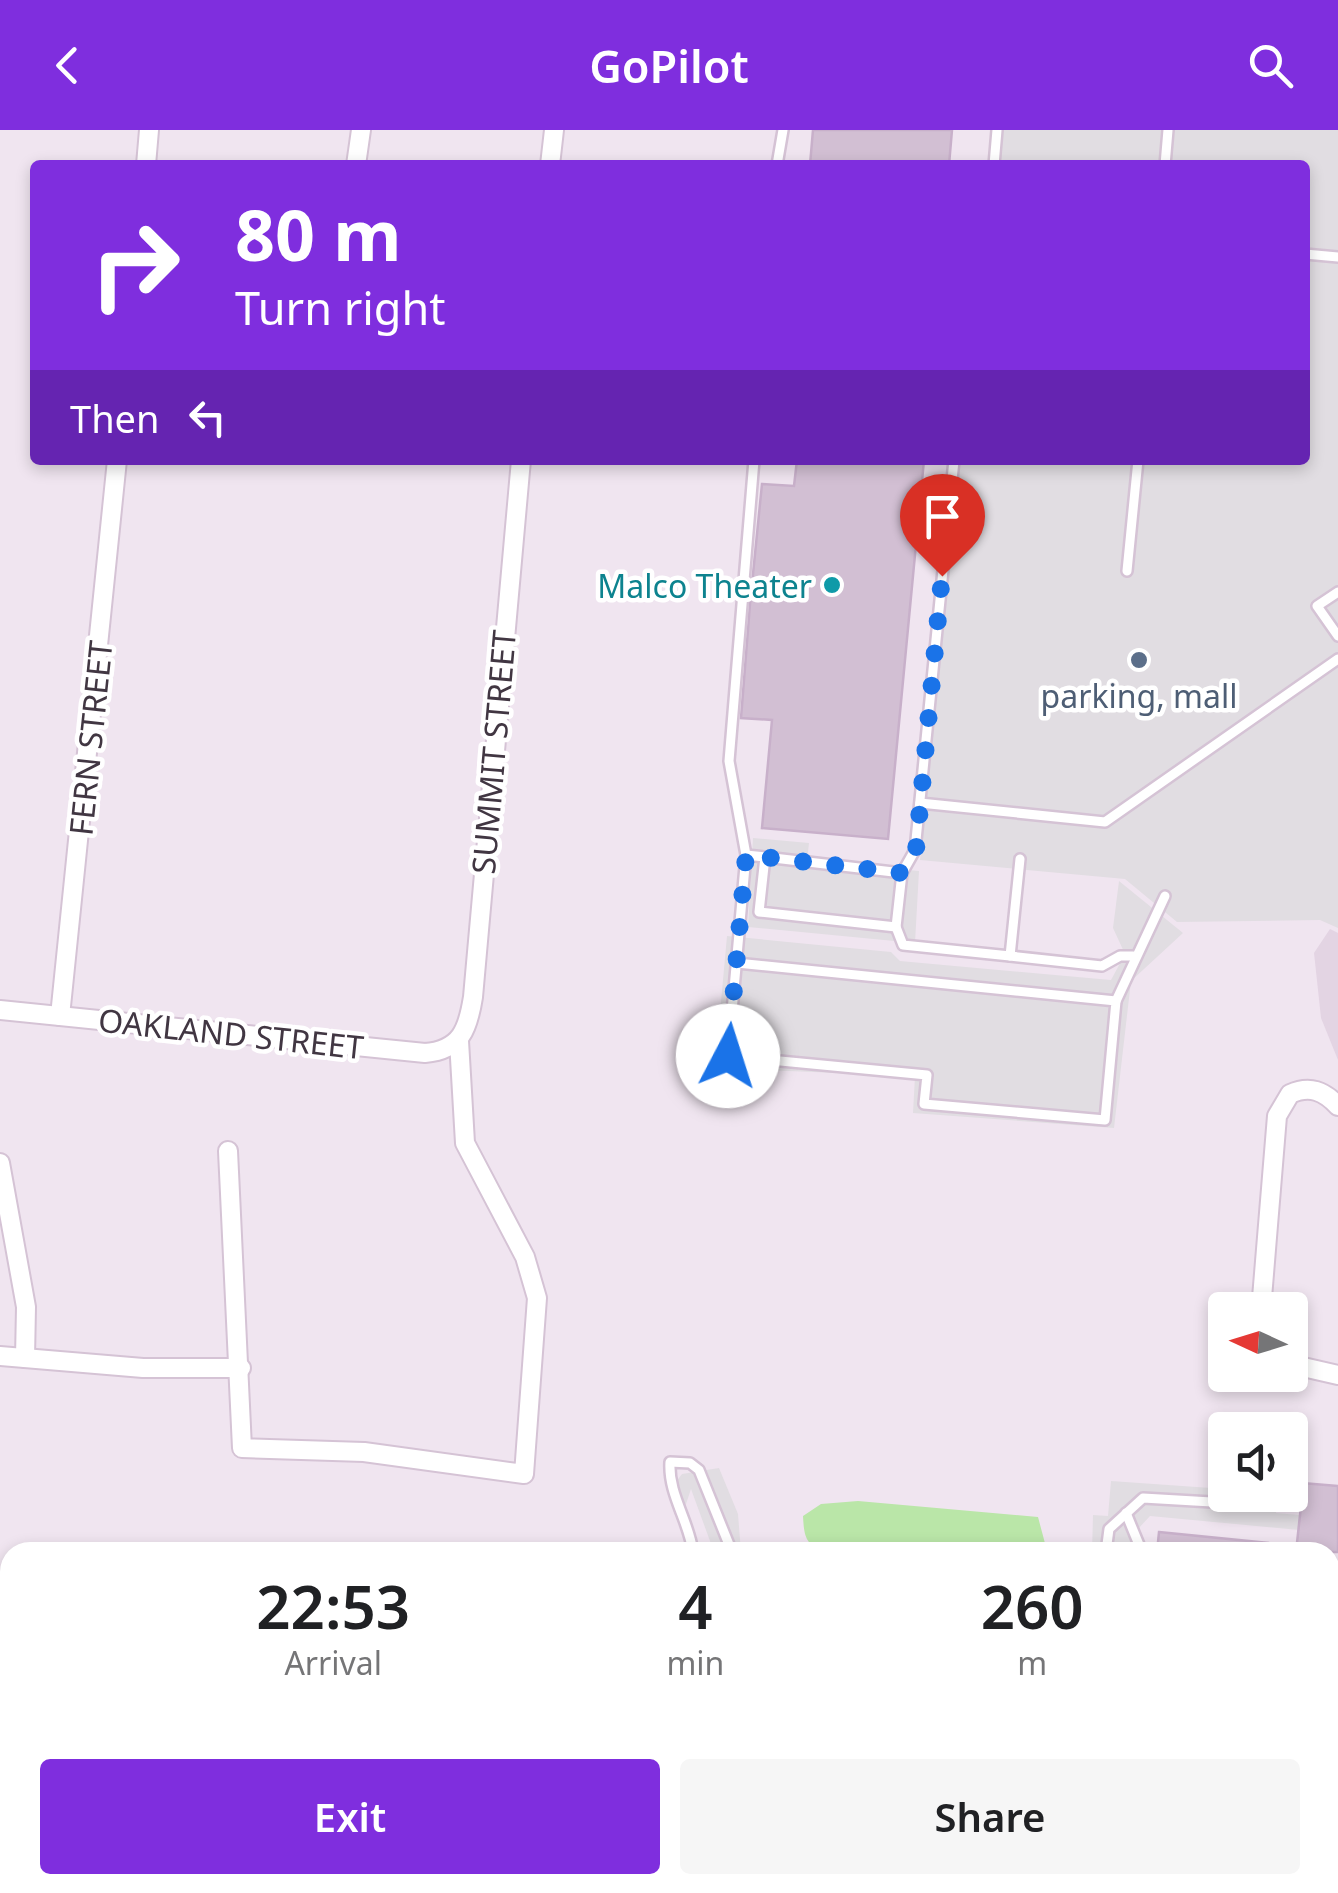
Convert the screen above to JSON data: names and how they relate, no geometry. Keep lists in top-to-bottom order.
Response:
{
  "streets": {
    "street": ["FERN STREET", "SUMMIT STREET", "OAKLAND STREET"]
  },
  "crossings": [
    ["FERN STREET", "OAKLAND STREET"],
    ["SUMMIT STREET", "OAKLAND STREET"]
  ],
  "places": ["Malco Theater", "parking, mall"],
  "north": "left",
  "page": {
    "header": "GoPilot",
    "turn": ["80 m", "Turn right"],
    "then": "Then",
    "eta": [
      "22:53",
      "Arrival",
      "4",
      "min",
      "260",
      "m"
    ],
    "buttons": ["Exit", "Share"]
  }
}
